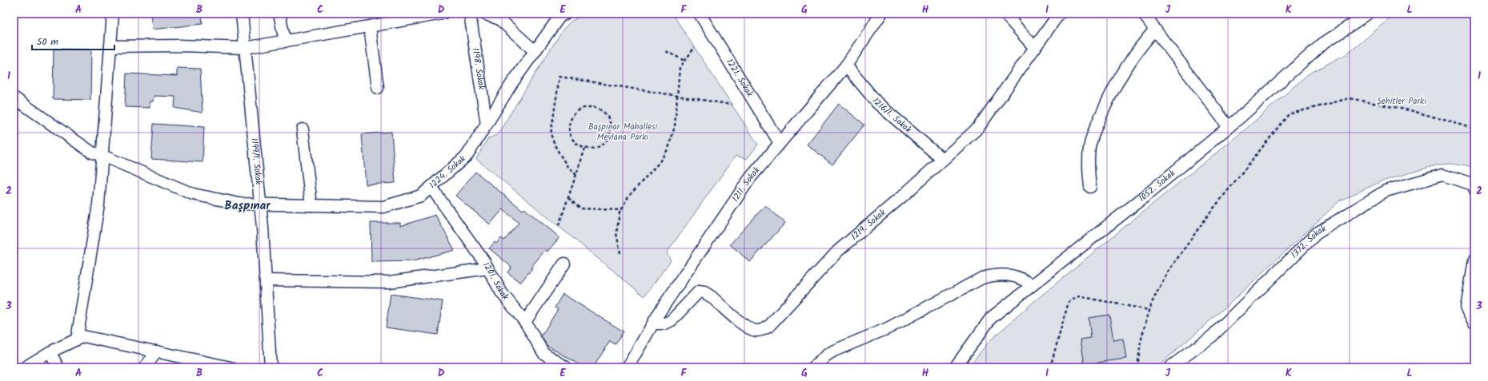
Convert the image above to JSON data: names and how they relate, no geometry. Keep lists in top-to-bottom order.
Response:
{
  "streets": {
    "street": [
      "1198. Sokak",
      "1221. Sokak",
      "1216/1. Sokak",
      "1199/1. Sokak",
      "1224. Sokak",
      "1211. Sokak",
      "1052. Sokak",
      "1219. Sokak",
      "1372. Sokak",
      "1201. Sokak"
    ]
  },
  "crossings": [
    ["1198. Sokak", "1224. Sokak"],
    ["1221. Sokak", "1211. Sokak"],
    ["1216/1. Sokak", "1211. Sokak"],
    ["1216/1. Sokak", "1219. Sokak"],
    ["1199/1. Sokak", "1224. Sokak"],
    ["1224. Sokak", "1201. Sokak"],
    ["1211. Sokak", "1219. Sokak"]
  ],
  "districts": ["Başpınar"],
  "parks": ["Şehitler Parkı", "Başpınar Mahallesi Mevlana Parkı"],
  "scale_bar": "50 m",
  "grid": {
    "columns": [
      "A",
      "B",
      "C",
      "D",
      "E",
      "F",
      "G",
      "H",
      "I",
      "J",
      "K",
      "L"
    ],
    "rows": ["1", "2", "3"]
  }
}
